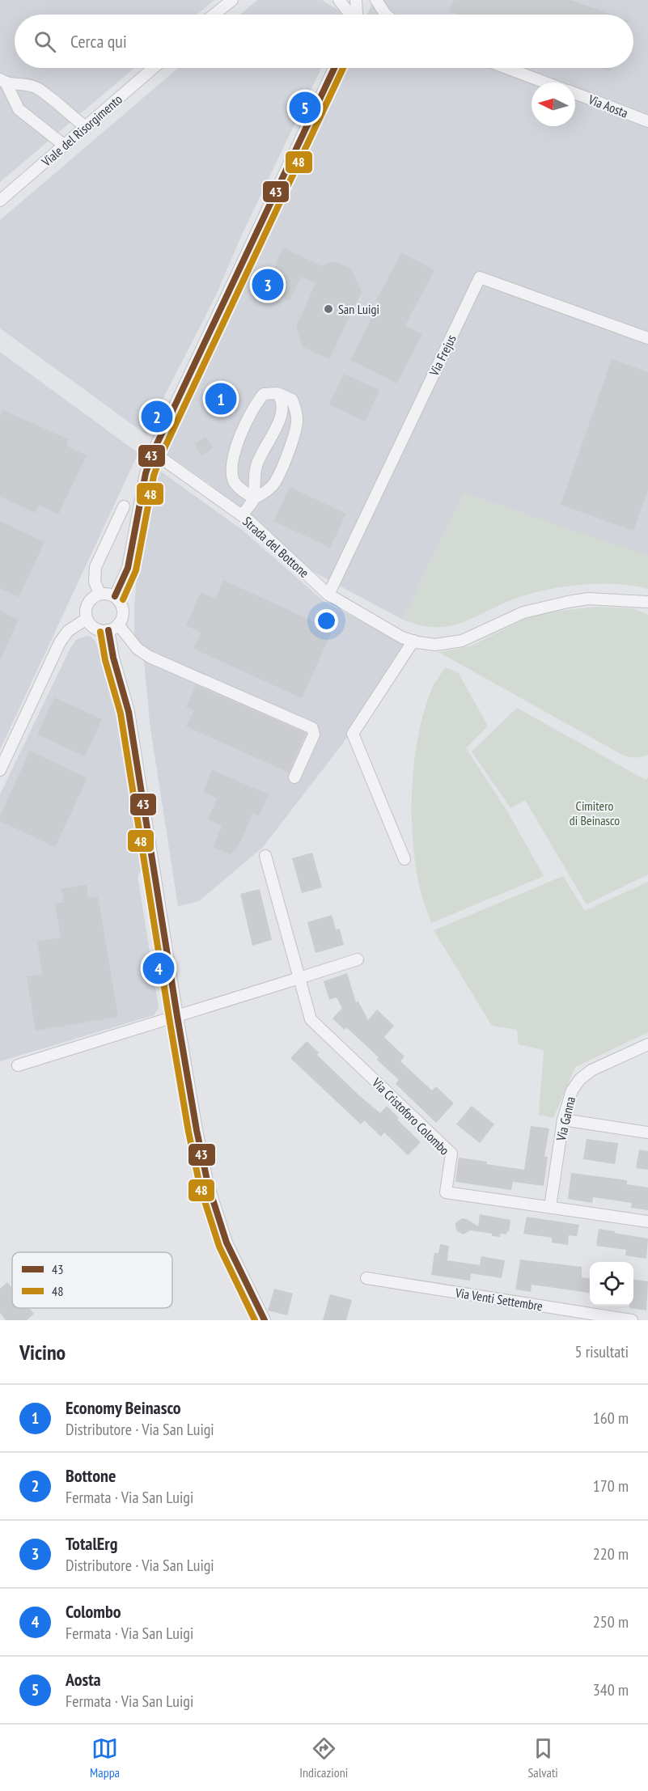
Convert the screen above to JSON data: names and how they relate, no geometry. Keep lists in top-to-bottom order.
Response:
{
  "streets": {
    "street": [
      "Via Aosta",
      "Viale del Risorgimento",
      "Via Frejus",
      "Strada del Bottone",
      "Via Cristoforo Colombo",
      "Via Ganna",
      "Via Venti Settembre"
    ]
  },
  "crossings": [
    ["Via Frejus", "Strada del Bottone"],
    ["Via Cristoforo Colombo", "Via Ganna"]
  ],
  "parks": ["Cimitero di Beinasco"],
  "places": ["San Luigi"],
  "lines": ["transit line 43", "transit line 48"],
  "legend": ["43", "48"],
  "north": "left",
  "page": {
    "search": "Cerca qui",
    "pins": [
      "5",
      "3",
      "1",
      "2",
      "4"
    ],
    "heading": ["Vicino", "5 risultati"],
    "list": [
      {
        "mark": "1",
        "name": "Economy Beinasco",
        "note": "Distributore · Via San Luigi",
        "value": "160 m"
      },
      {
        "mark": "2",
        "name": "Bottone",
        "note": "Fermata · Via San Luigi",
        "value": "170 m"
      },
      {
        "mark": "3",
        "name": "TotalErg",
        "note": "Distributore · Via San Luigi",
        "value": "220 m"
      },
      {
        "mark": "4",
        "name": "Colombo",
        "note": "Fermata · Via San Luigi",
        "value": "250 m"
      },
      {
        "mark": "5",
        "name": "Aosta",
        "note": "Fermata · Via San Luigi",
        "value": "340 m"
      }
    ],
    "nav": ["Mappa", "Indicazioni", "Salvati"]
  }
}
